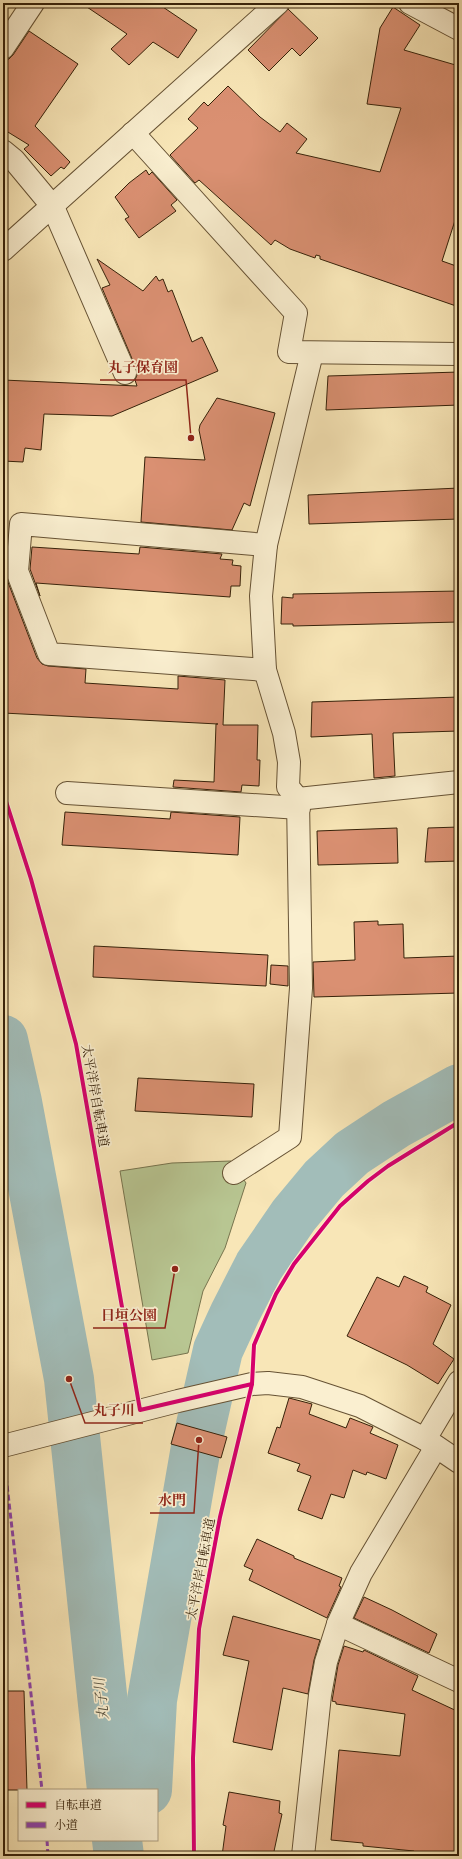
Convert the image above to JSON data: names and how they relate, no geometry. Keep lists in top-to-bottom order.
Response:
{
  "streets": {
    "cycle path": ["太平洋岸自転車道"]
  },
  "water": ["丸子川"],
  "places": [
    "丸子保育園",
    "日垣公園",
    "丸子川",
    "水門"
  ],
  "legend": ["自転車道", "小道"]
}
